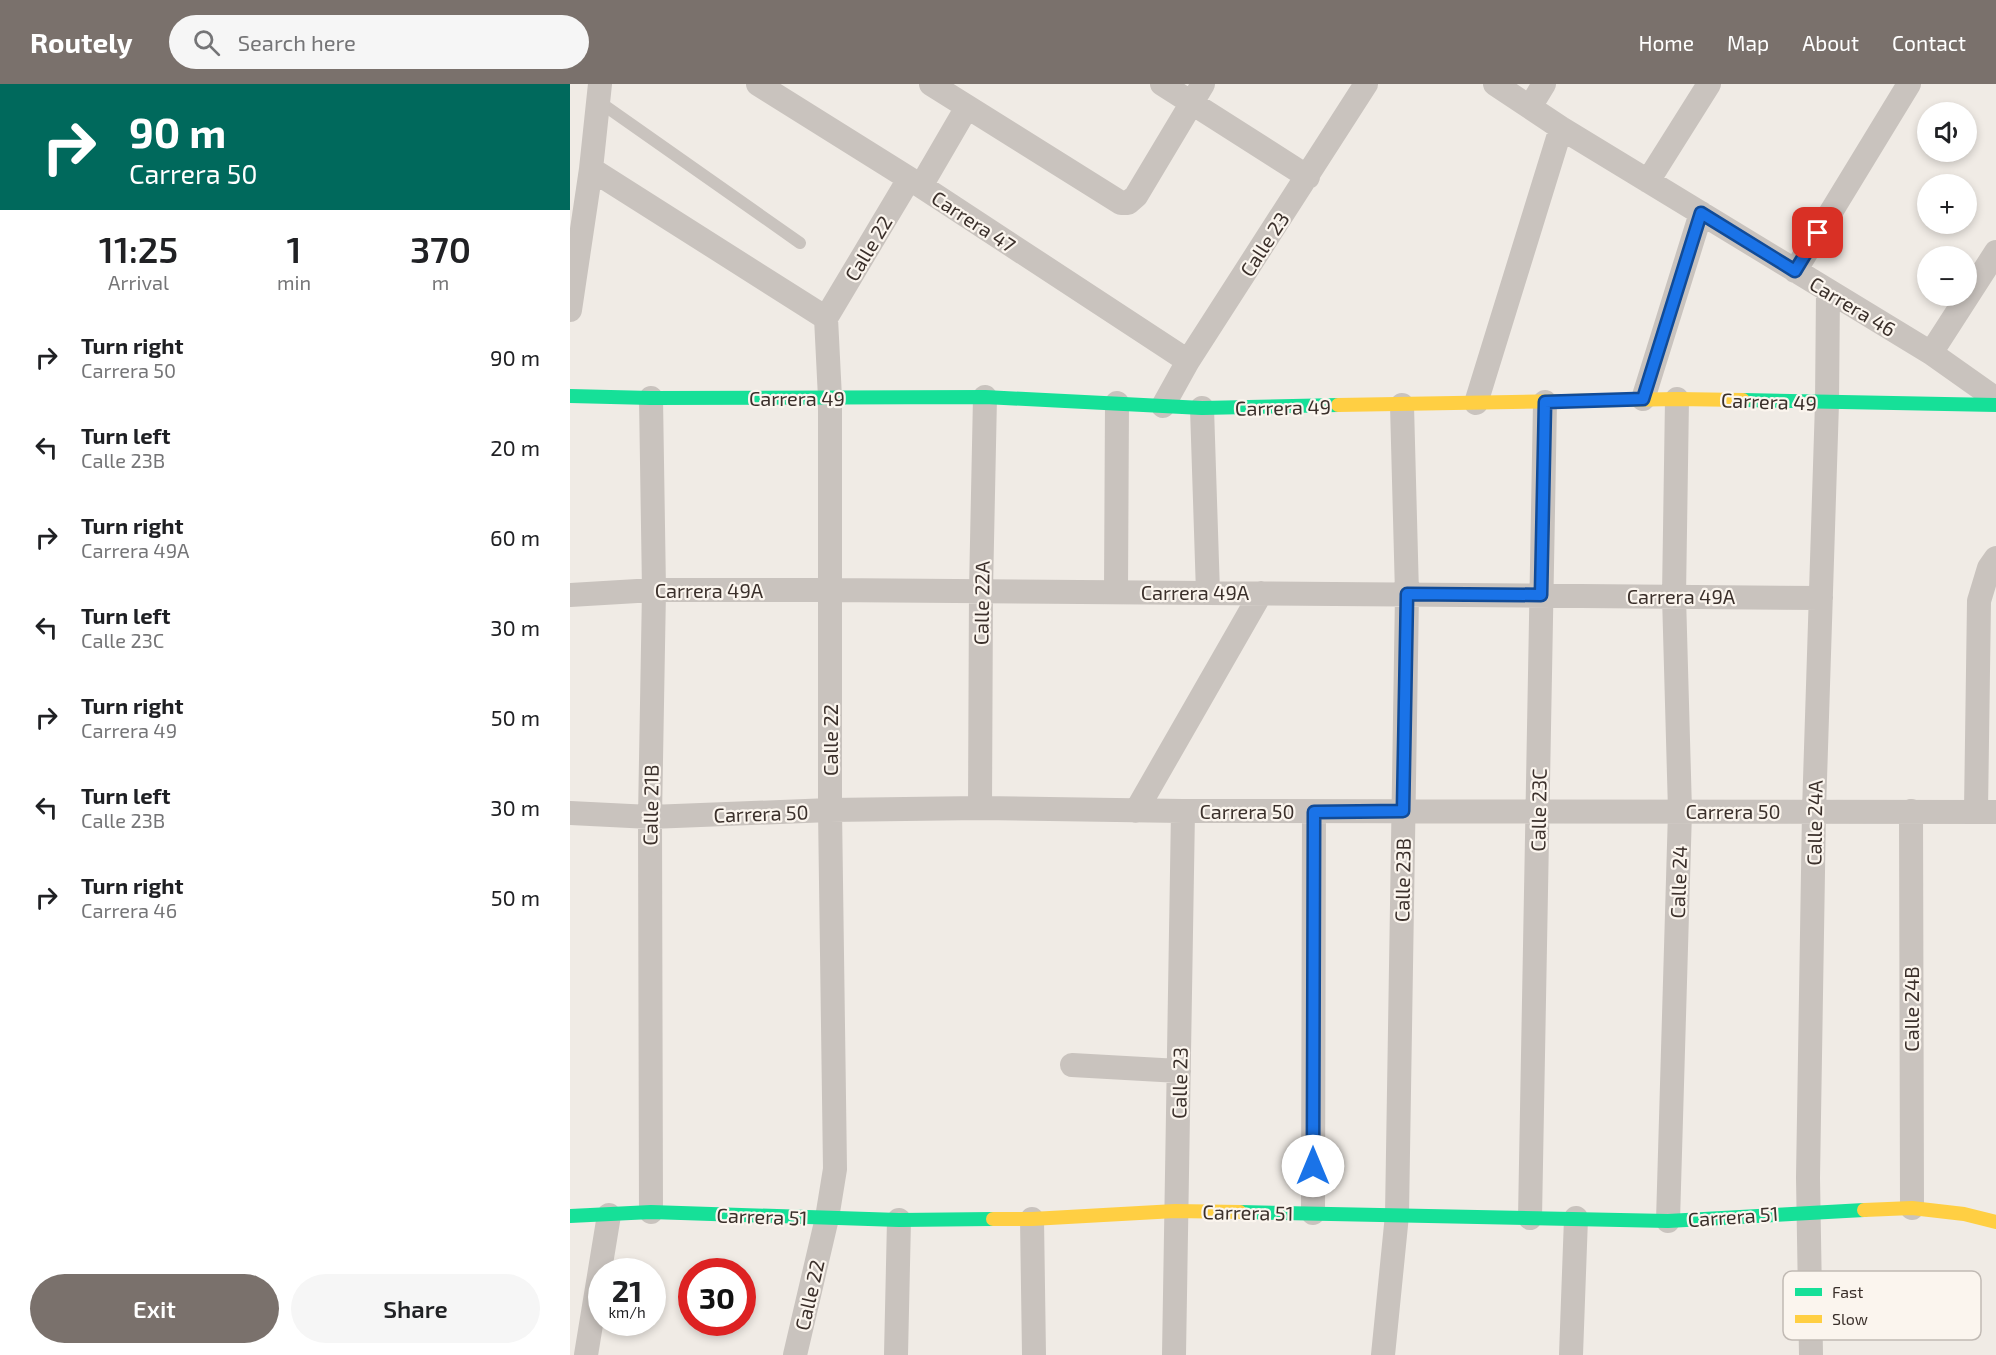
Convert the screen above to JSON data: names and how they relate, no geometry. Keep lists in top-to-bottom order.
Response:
{
  "streets": {
    "street": [
      "Carrera 47",
      "Calle 23",
      "Calle 22",
      "Carrera 46",
      "Carrera 49",
      "Carrera 49A",
      "Calle 22A",
      "Calle 21B",
      "Calle 23C",
      "Carrera 50",
      "Calle 24A",
      "Calle 23B",
      "Calle 24",
      "Calle 24B",
      "Carrera 51"
    ]
  },
  "crossings": [
    ["Carrera 47", "Calle 23"],
    ["Carrera 47", "Calle 22"],
    ["Calle 23", "Carrera 49"],
    ["Calle 23", "Carrera 50"],
    ["Calle 23", "Carrera 51"],
    ["Calle 22", "Carrera 49"],
    ["Calle 22", "Carrera 49A"],
    ["Calle 22", "Carrera 50"],
    ["Calle 22", "Carrera 51"],
    ["Carrera 46", "Calle 24A"],
    ["Carrera 49", "Calle 22A"],
    ["Carrera 49", "Calle 21B"],
    ["Carrera 49", "Calle 23C"],
    ["Carrera 49", "Calle 24A"],
    ["Carrera 49", "Calle 23B"],
    ["Carrera 49", "Calle 24"],
    ["Carrera 49A", "Calle 22A"],
    ["Carrera 49A", "Calle 21B"],
    ["Carrera 49A", "Calle 23C"],
    ["Carrera 49A", "Calle 24A"],
    ["Carrera 49A", "Calle 23B"],
    ["Carrera 49A", "Calle 24"],
    ["Calle 22A", "Carrera 50"],
    ["Calle 21B", "Carrera 50"],
    ["Calle 21B", "Carrera 51"],
    ["Calle 23C", "Carrera 50"],
    ["Calle 23C", "Carrera 51"],
    ["Carrera 50", "Calle 24A"],
    ["Carrera 50", "Calle 23B"],
    ["Carrera 50", "Calle 24"],
    ["Carrera 50", "Calle 24B"],
    ["Calle 24A", "Carrera 51"],
    ["Calle 23B", "Carrera 51"],
    ["Calle 24", "Carrera 51"],
    ["Calle 24B", "Carrera 51"]
  ],
  "legend": ["Fast", "Slow"],
  "page": {
    "header": "Routely",
    "search": "Search here",
    "nav": [
      "Home",
      "Map",
      "About",
      "Contact"
    ],
    "turn": ["90 m", "Carrera 50"],
    "map_buttons": ["+", "−"],
    "eta": [
      "11:25",
      "Arrival",
      "1",
      "min",
      "370",
      "m"
    ],
    "list": [
      {
        "name": "Turn right",
        "note": "Carrera 50",
        "value": "90 m"
      },
      {
        "name": "Turn left",
        "note": "Calle 23B",
        "value": "20 m"
      },
      {
        "name": "Turn right",
        "note": "Carrera 49A",
        "value": "60 m"
      },
      {
        "name": "Turn left",
        "note": "Calle 23C",
        "value": "30 m"
      },
      {
        "name": "Turn right",
        "note": "Carrera 49",
        "value": "50 m"
      },
      {
        "name": "Turn left",
        "note": "Calle 23B",
        "value": "30 m"
      },
      {
        "name": "Turn right",
        "note": "Carrera 46",
        "value": "50 m"
      }
    ],
    "speed": "21 km/h",
    "limit": "30",
    "buttons": ["Exit", "Share"]
  }
}
